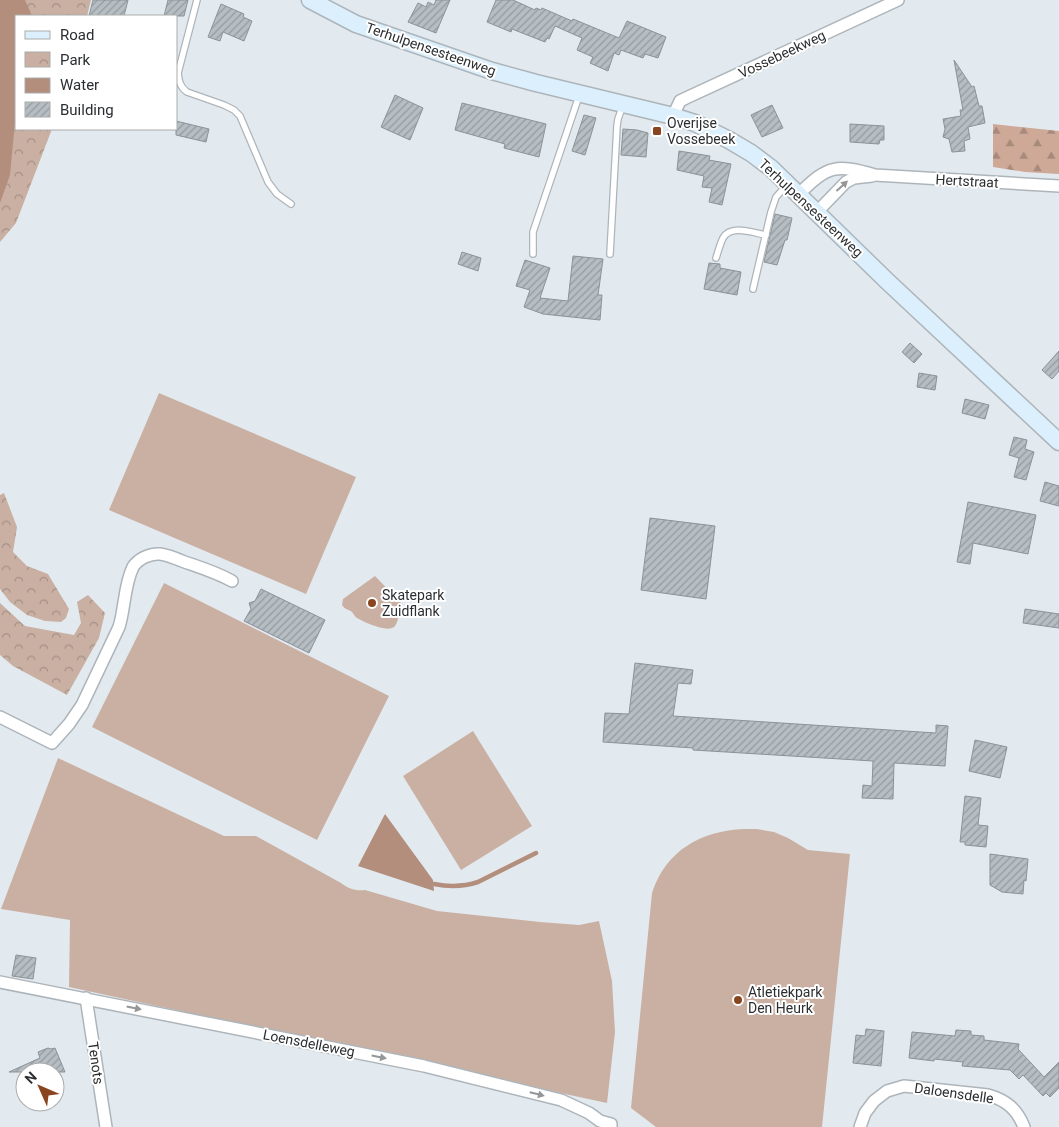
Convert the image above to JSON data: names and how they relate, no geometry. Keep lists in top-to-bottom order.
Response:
{
  "streets": {
    "main road": ["Terhulpensesteenweg"],
    "street": [
      "Vossebeekweg",
      "Hertstraat",
      "Loensdelleweg",
      "Tenots",
      "Daloensdelle"
    ]
  },
  "crossings": [
    ["Terhulpensesteenweg", "Vossebeekweg"],
    ["Terhulpensesteenweg", "Hertstraat"],
    ["Loensdelleweg", "Tenots"]
  ],
  "one_way": ["Loensdelleweg"],
  "places": {
    "transit": ["Overijse Vossebeek"],
    "other": ["Skatepark Zuidflank", "Atletiekpark Den Heurk"]
  },
  "legend": [
    "Road",
    "Park",
    "Water",
    "Building"
  ],
  "north": "top left"
}
